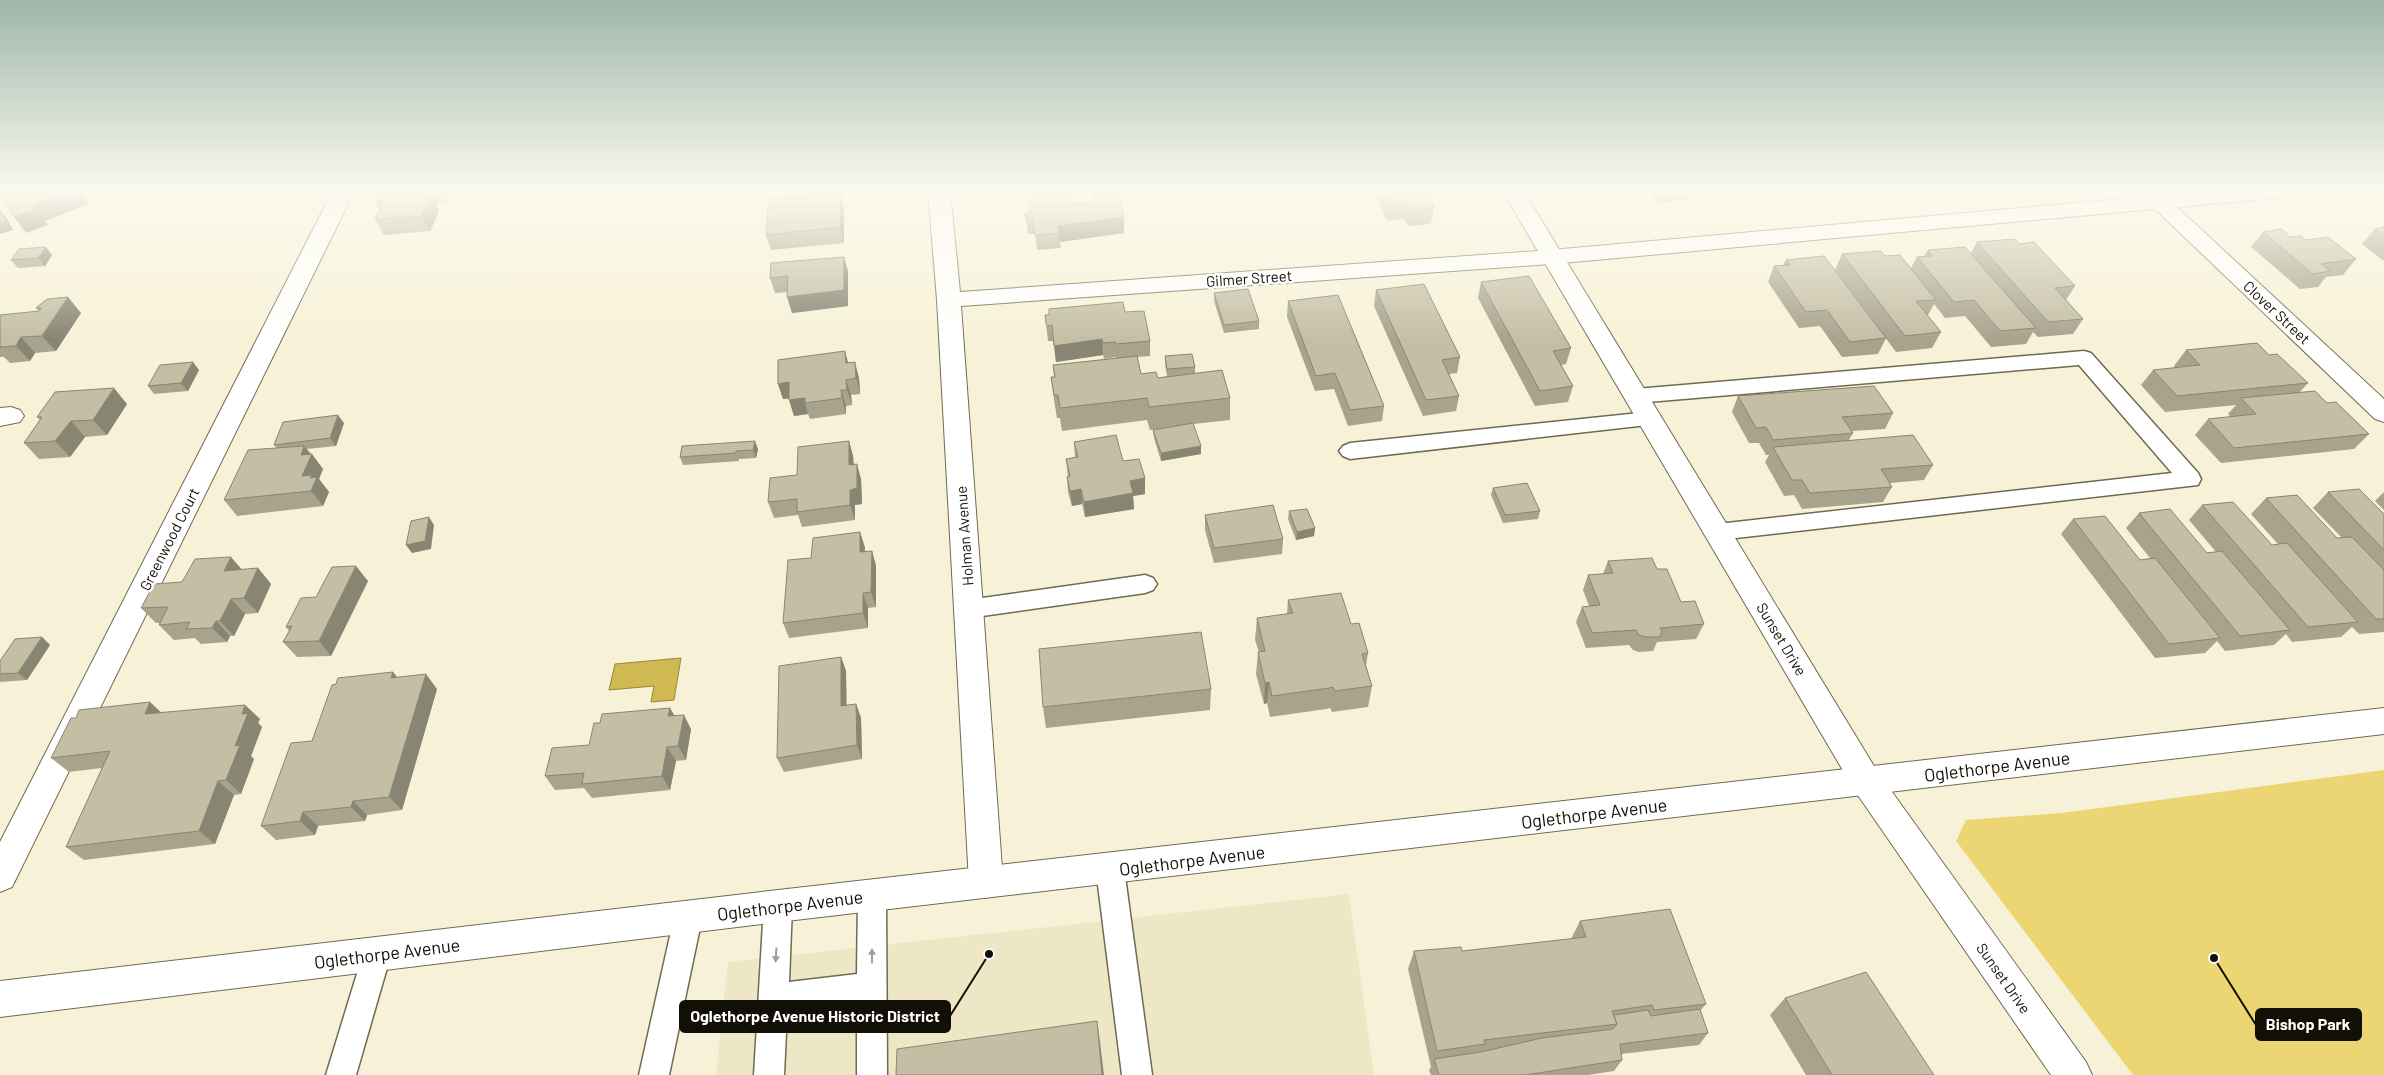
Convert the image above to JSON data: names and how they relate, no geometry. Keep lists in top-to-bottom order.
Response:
{
  "streets": {
    "street": [
      "Gilmer Street",
      "Clover Street",
      "Holman Avenue",
      "Greenwood Court",
      "Sunset Drive",
      "Oglethorpe Avenue"
    ]
  },
  "crossings": [
    ["Gilmer Street", "Holman Avenue"],
    ["Gilmer Street", "Sunset Drive"],
    ["Holman Avenue", "Oglethorpe Avenue"],
    ["Sunset Drive", "Oglethorpe Avenue"]
  ],
  "places": ["Oglethorpe Avenue Historic District", "Bishop Park"]
}
